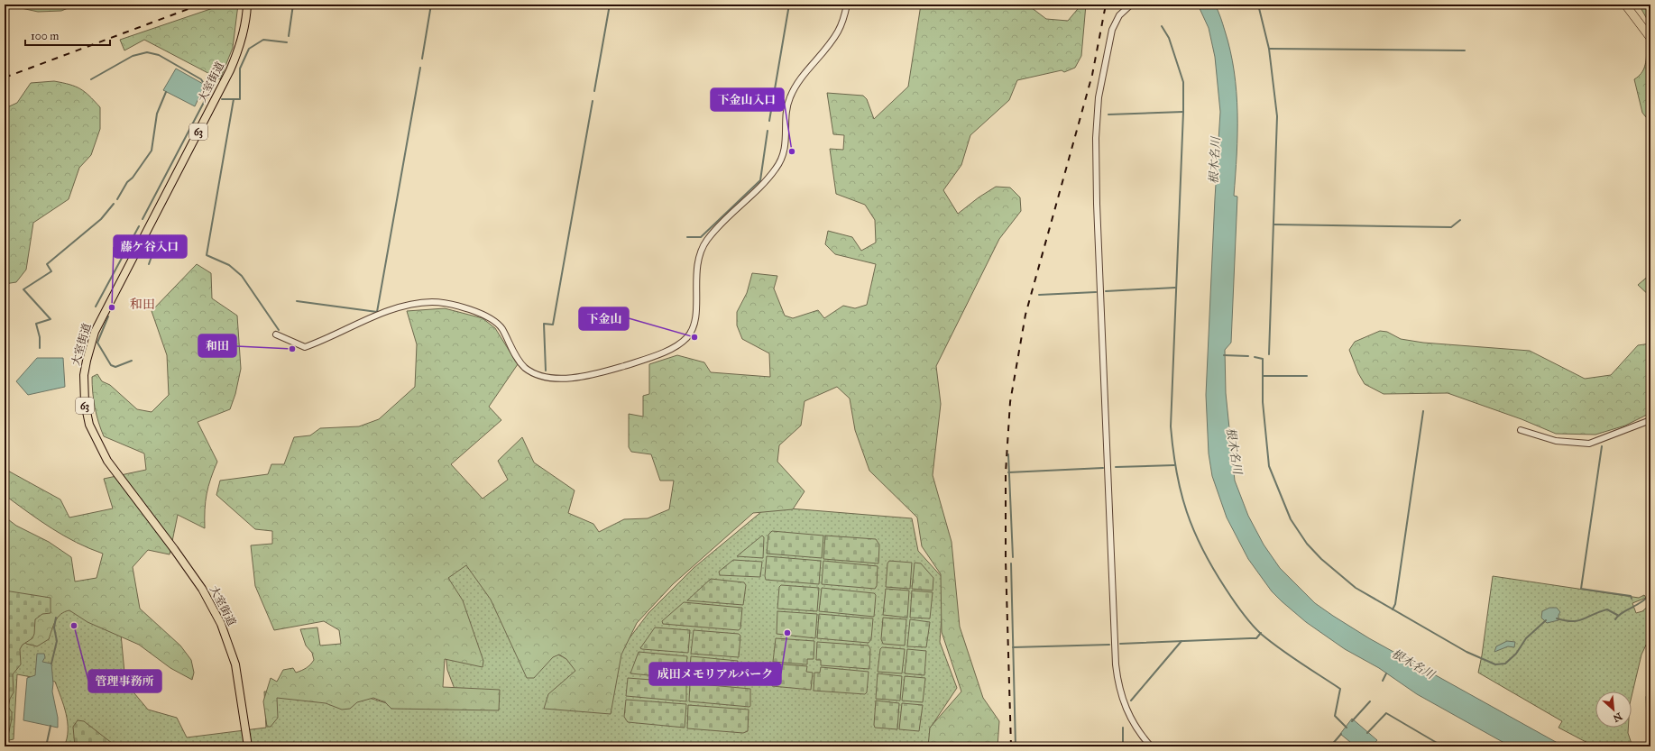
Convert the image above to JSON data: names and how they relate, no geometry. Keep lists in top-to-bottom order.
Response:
{
  "streets": {
    "main road": ["大室街道", "63"]
  },
  "districts": ["和田"],
  "water": ["根木名川"],
  "places": [
    "下金山入口",
    "藤ケ谷入口",
    "下金山",
    "和田",
    "管理事務所",
    "成田メモリアルパーク"
  ],
  "scale_bar": "100 m",
  "north": "bottom right"
}
